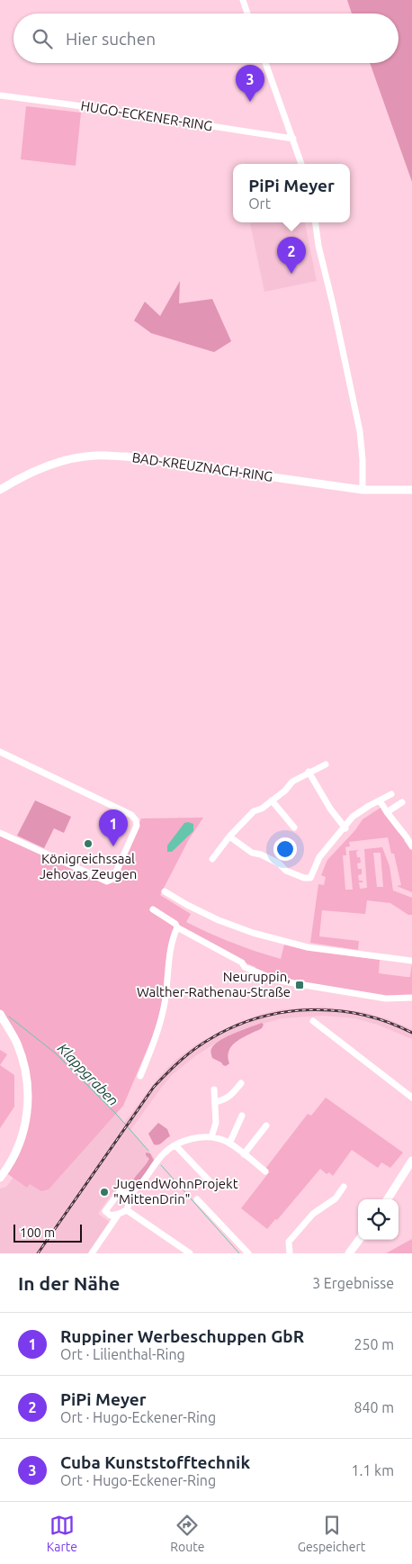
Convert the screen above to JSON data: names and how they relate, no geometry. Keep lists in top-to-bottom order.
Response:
{
  "streets": {
    "main road": ["BAD-KREUZNACH-RING"],
    "street": ["HUGO-ECKENER-RING"]
  },
  "water": ["Klappgraben"],
  "places": {
    "other": ["Königreichssaal Jehovas Zeugen", "JugendWohnProjekt \"MittenDrin\""],
    "transit": ["Neuruppin, Walther-Rathenau-Straße"]
  },
  "scale_bar": "100 m",
  "page": {
    "search": "Hier suchen",
    "pins": ["3", "2", "1"],
    "popup": ["PiPi Meyer", "Ort"],
    "scale": "100 m",
    "heading": ["In der Nähe", "3 Ergebnisse"],
    "list": [
      {
        "mark": "1",
        "name": "Ruppiner Werbeschuppen GbR",
        "note": "Ort · Lilienthal-Ring",
        "value": "250 m"
      },
      {
        "mark": "2",
        "name": "PiPi Meyer",
        "note": "Ort · Hugo-Eckener-Ring",
        "value": "840 m"
      },
      {
        "mark": "3",
        "name": "Cuba Kunststofftechnik",
        "note": "Ort · Hugo-Eckener-Ring",
        "value": "1.1 km"
      }
    ],
    "nav": ["Karte", "Route", "Gespeichert"]
  }
}
